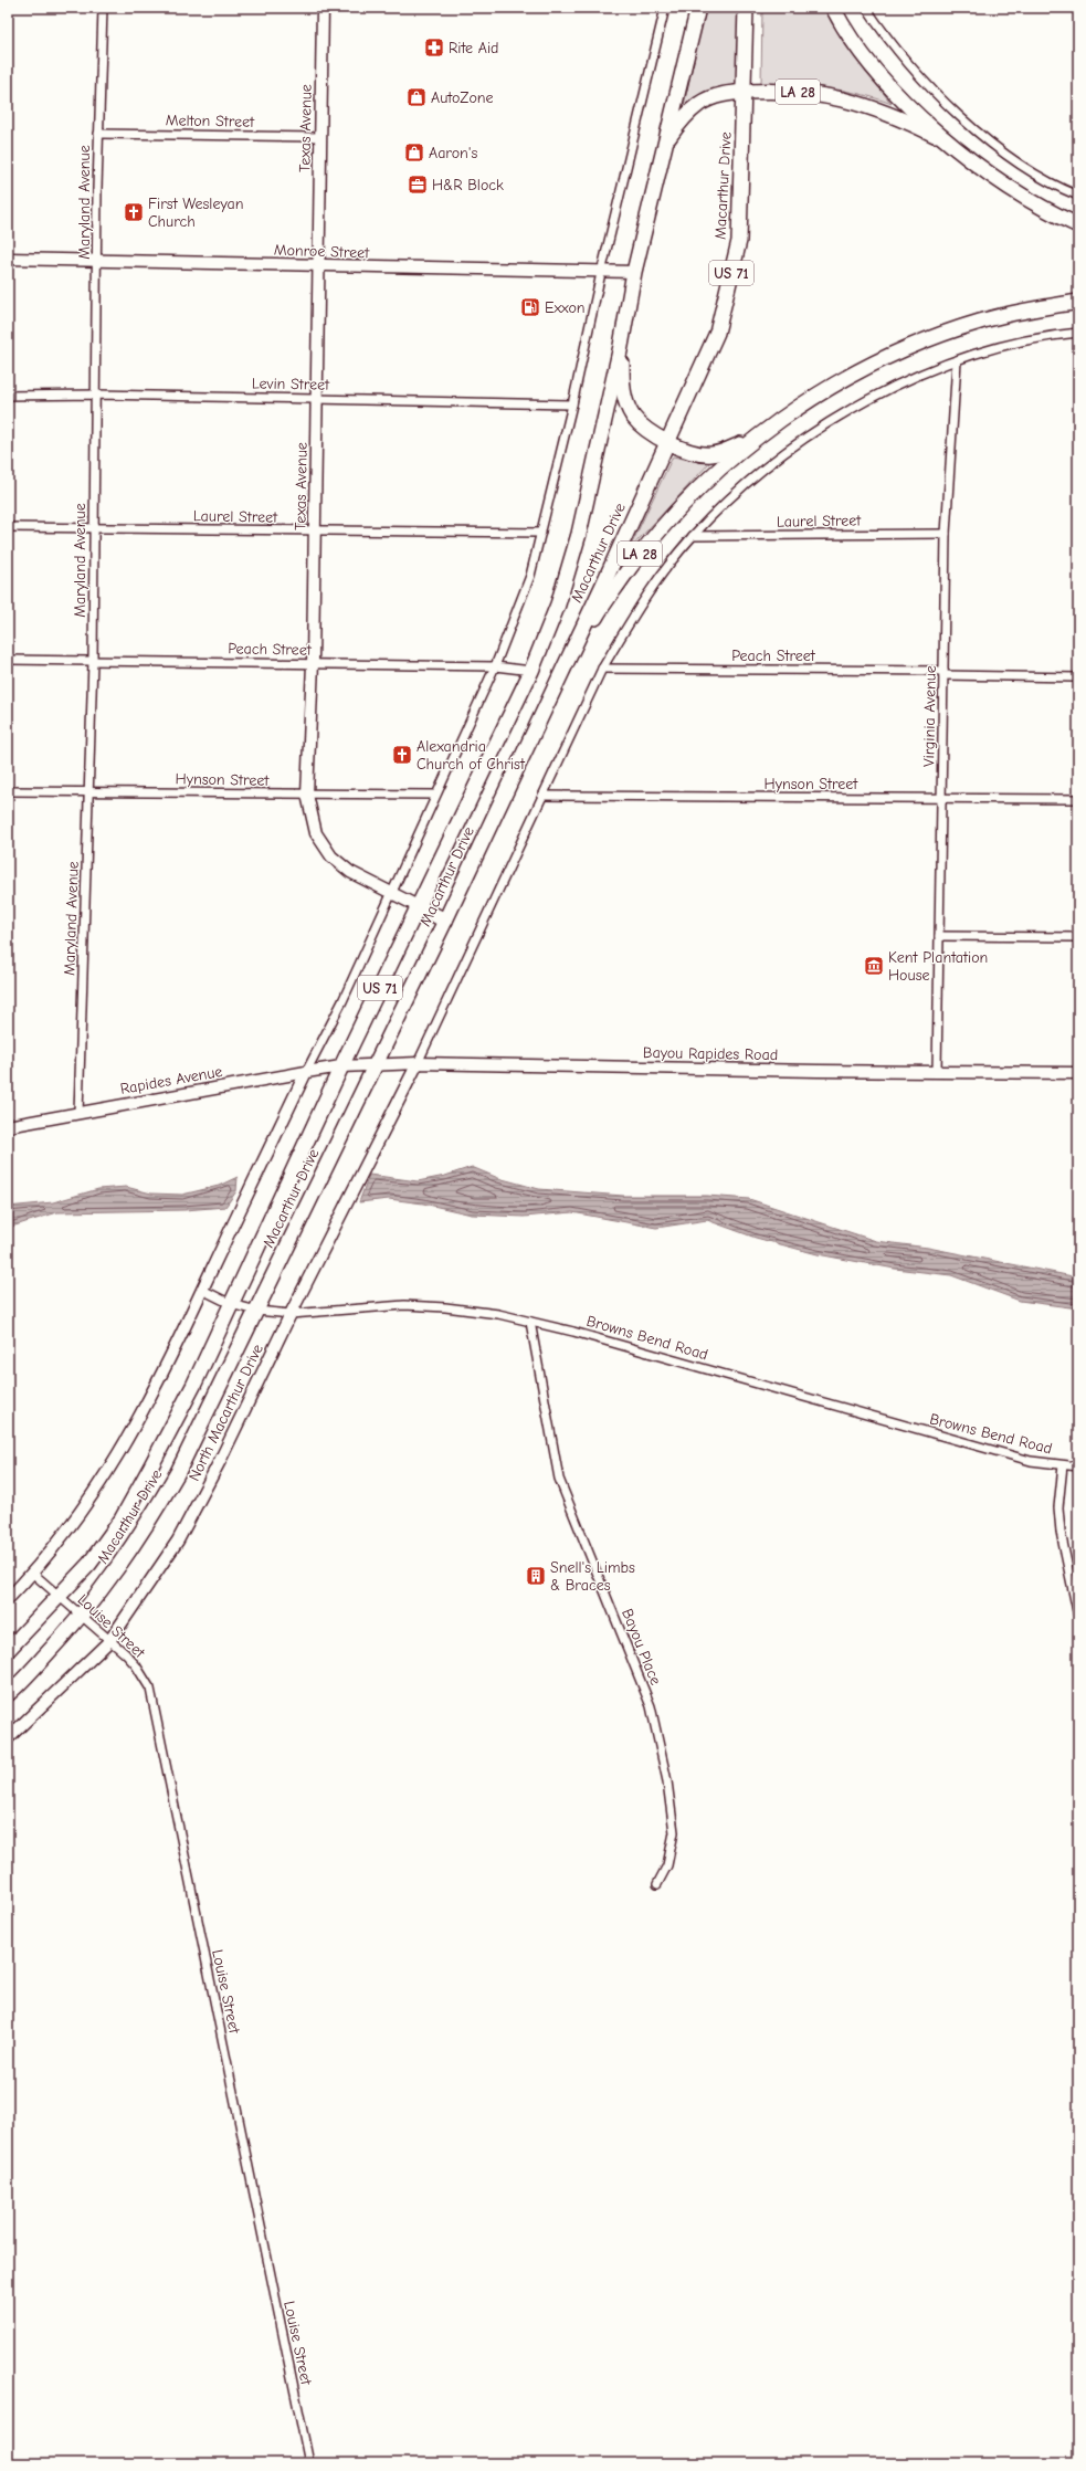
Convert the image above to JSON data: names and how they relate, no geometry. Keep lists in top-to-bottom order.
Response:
{
  "streets": {
    "highway": ["LA 28", "Macarthur Drive", "US 71"],
    "street": [
      "Melton Street",
      "Texas Avenue",
      "Maryland Avenue",
      "Monroe Street",
      "Levin Street",
      "Laurel Street",
      "Peach Street",
      "Virginia Avenue",
      "Hynson Street",
      "Bayou Rapides Road",
      "Rapides Avenue",
      "Browns Bend Road",
      "North Macarthur Drive",
      "Louise Street",
      "Bayou Place"
    ]
  },
  "crossings": [
    ["LA 28", "Macarthur Drive"],
    ["Melton Street", "Texas Avenue"],
    ["Melton Street", "Maryland Avenue"],
    ["Texas Avenue", "Macarthur Drive"],
    ["Texas Avenue", "Monroe Street"],
    ["Texas Avenue", "Levin Street"],
    ["Texas Avenue", "Laurel Street"],
    ["Texas Avenue", "Peach Street"],
    ["Texas Avenue", "Hynson Street"],
    ["Macarthur Drive", "Monroe Street"],
    ["Macarthur Drive", "Peach Street"],
    ["Macarthur Drive", "Bayou Rapides Road"],
    ["Macarthur Drive", "Rapides Avenue"],
    ["Macarthur Drive", "Browns Bend Road"],
    ["Macarthur Drive", "Louise Street"],
    ["Maryland Avenue", "Monroe Street"],
    ["Maryland Avenue", "Levin Street"],
    ["Maryland Avenue", "Laurel Street"],
    ["Maryland Avenue", "Peach Street"],
    ["Maryland Avenue", "Hynson Street"],
    ["Maryland Avenue", "Rapides Avenue"],
    ["Laurel Street", "Virginia Avenue"],
    ["Peach Street", "Virginia Avenue"],
    ["Virginia Avenue", "Hynson Street"],
    ["Virginia Avenue", "Bayou Rapides Road"],
    ["Bayou Rapides Road", "Rapides Avenue"],
    ["Bayou Rapides Road", "North Macarthur Drive"],
    ["Browns Bend Road", "North Macarthur Drive"],
    ["Browns Bend Road", "Bayou Place"],
    ["North Macarthur Drive", "Louise Street"]
  ],
  "places": {
    "pharmacy": ["Rite Aid"],
    "shop": ["AutoZone", "Aaron's"],
    "office": ["H&R Block"],
    "church": ["First Wesleyan Church", "Alexandria Church of Christ"],
    "fuel station": ["Exxon"],
    "museum": ["Kent Plantation House"],
    "building": ["Snell's Limbs & Braces"]
  }
}
